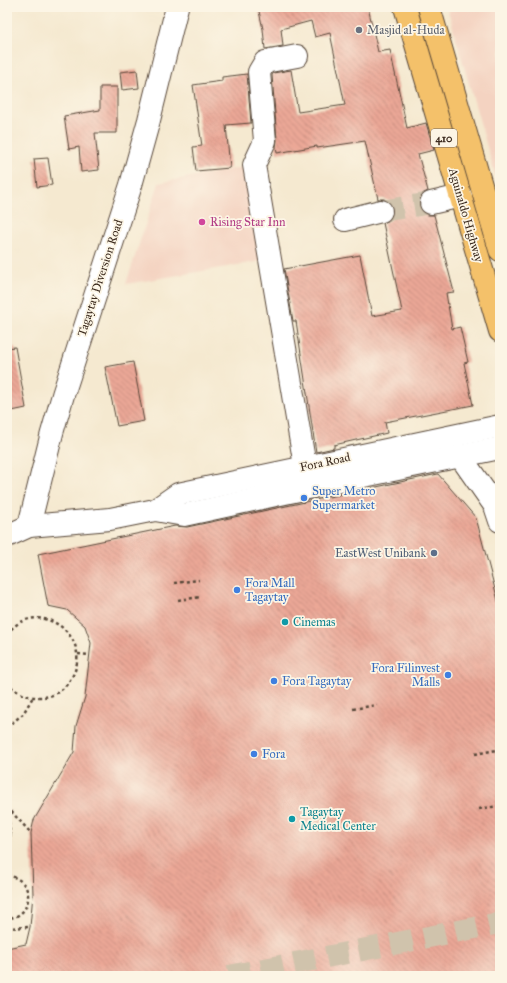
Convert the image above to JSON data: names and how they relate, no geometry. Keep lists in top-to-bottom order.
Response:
{
  "streets": {
    "main road": ["410", "Aguinaldo Highway"],
    "street": ["Tagaytay Diversion Road", "Fora Road"]
  },
  "crossings": [
    ["Tagaytay Diversion Road", "Fora Road"]
  ],
  "places": [
    "Masjid al-Huda",
    "Rising Star Inn",
    "Super Metro Supermarket",
    "EastWest Unibank",
    "Fora Mall Tagaytay",
    "Cinemas",
    "Fora Filinvest Malls",
    "Fora Tagaytay",
    "Fora",
    "Tagaytay Medical Center"
  ]
}
